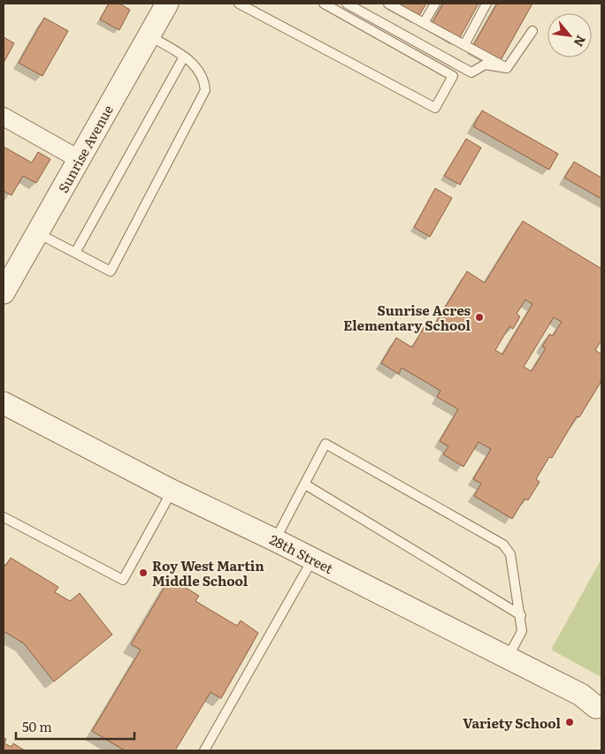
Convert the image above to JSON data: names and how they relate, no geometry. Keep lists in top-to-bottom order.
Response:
{
  "streets": {
    "street": ["Sunrise Avenue", "28th Street"]
  },
  "places": ["Sunrise Acres Elementary School", "Roy West Martin Middle School", "Variety School"],
  "scale_bar": "50 m",
  "north": "bottom right"
}
